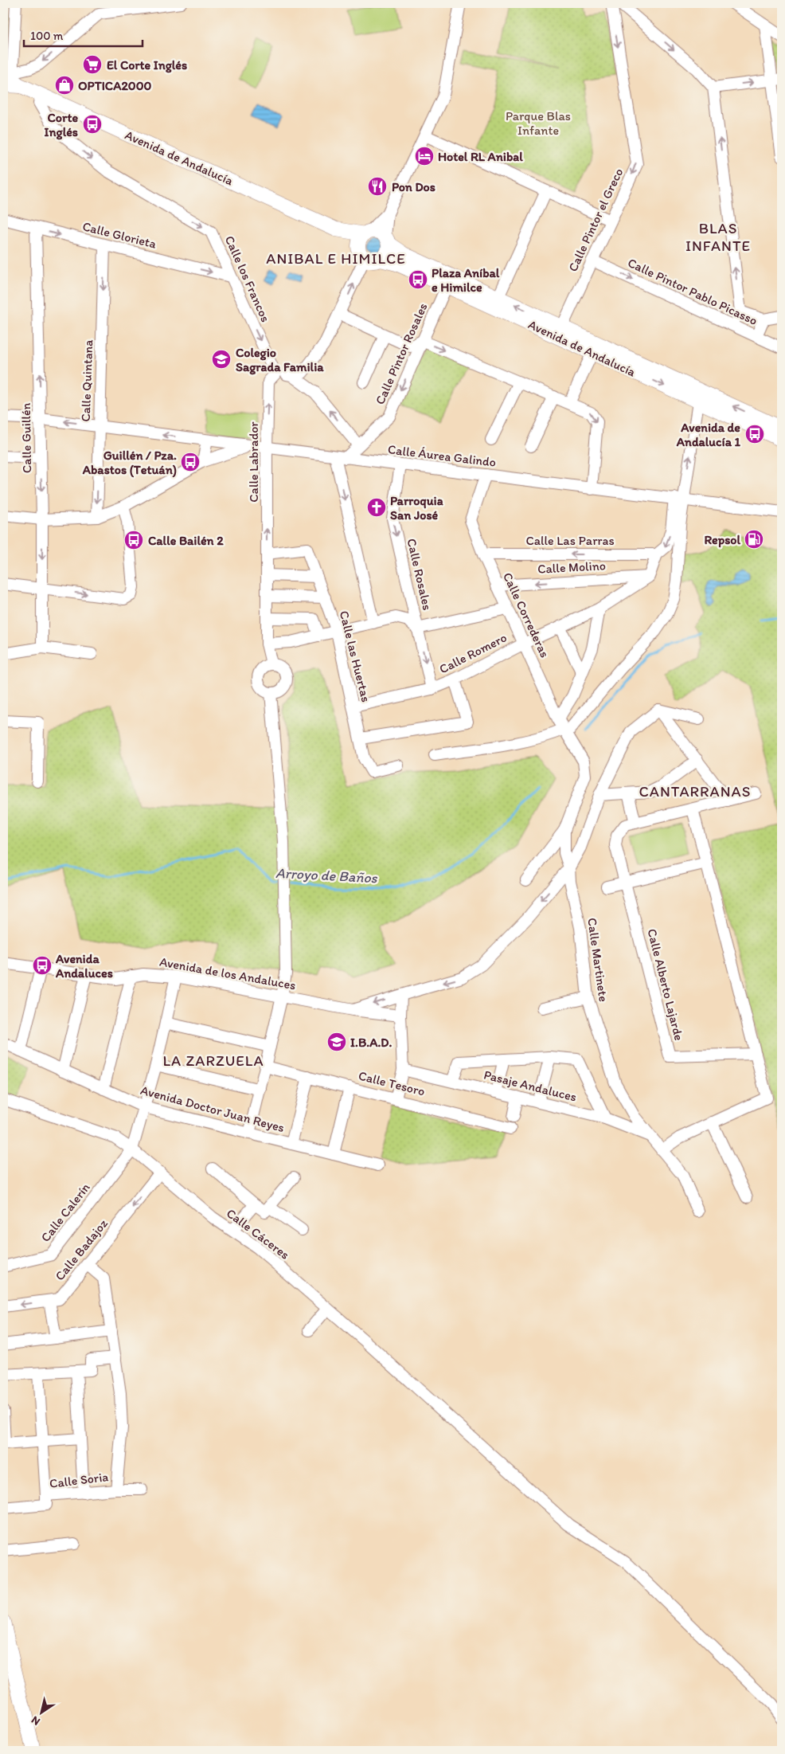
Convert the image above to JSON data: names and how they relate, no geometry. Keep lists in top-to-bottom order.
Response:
{
  "streets": {
    "main road": ["Avenida de Andalucía"],
    "street": [
      "Calle Pintor el Greco",
      "Calle Glorieta",
      "Calle los Francos",
      "Calle Pintor Pablo Picasso",
      "Calle Pintor Rosales",
      "Calle Quintana",
      "Calle Guillén",
      "Calle Áurea Galindo",
      "Calle Labrador",
      "Calle Las Parras",
      "Calle Molino",
      "Calle Rosales",
      "Calle Correderas",
      "Calle Romero",
      "Calle las Huertas",
      "Calle Martinete",
      "Avenida de los Andaluces",
      "Calle Alberto Lajarde",
      "Calle Tesoro",
      "Pasaje Andaluces",
      "Avenida Doctor Juan Reyes",
      "Calle Calerín",
      "Calle Cáceres",
      "Calle Badajoz",
      "Calle Soria"
    ]
  },
  "crossings": [
    ["Avenida de Andalucía", "Calle Pintor el Greco"],
    ["Avenida de Andalucía", "Calle los Francos"],
    ["Avenida de Andalucía", "Calle Pintor Rosales"],
    ["Calle Pintor el Greco", "Calle Pintor Pablo Picasso"],
    ["Calle Glorieta", "Calle los Francos"],
    ["Calle Glorieta", "Calle Quintana"],
    ["Calle Glorieta", "Calle Guillén"],
    ["Calle los Francos", "Calle Labrador"],
    ["Calle Pintor Rosales", "Calle Áurea Galindo"],
    ["Calle Quintana", "Calle Áurea Galindo"],
    ["Calle Guillén", "Calle Áurea Galindo"],
    ["Calle Áurea Galindo", "Calle Labrador"],
    ["Calle Áurea Galindo", "Calle Rosales"],
    ["Calle Áurea Galindo", "Calle Correderas"],
    ["Calle Labrador", "Calle las Huertas"],
    ["Calle Las Parras", "Calle Correderas"],
    ["Calle Molino", "Calle Correderas"],
    ["Calle Molino", "Calle Romero"],
    ["Calle Rosales", "Calle Romero"],
    ["Calle Correderas", "Calle Romero"],
    ["Calle Correderas", "Calle Martinete"],
    ["Calle Romero", "Calle las Huertas"],
    ["Calle Martinete", "Pasaje Andaluces"],
    ["Calle Calerín", "Calle Cáceres"],
    ["Calle Cáceres", "Calle Badajoz"]
  ],
  "one_way": [
    "Calle Glorieta",
    "Calle los Francos",
    "Calle Pintor Pablo Picasso",
    "Calle Quintana",
    "Calle Las Parras",
    "Calle Molino",
    "Calle Badajoz"
  ],
  "districts": [
    "BLAS INFANTE",
    "ANIBAL E HIMILCE",
    "CANTARRANAS",
    "LA ZARZUELA"
  ],
  "water": ["Arroyo de Baños"],
  "parks": ["Parque Blas Infante"],
  "places": {
    "supermarket": ["El Corte Inglés"],
    "shop": ["OPTICA2000"],
    "bus stop": [
      "Corte Inglés",
      "Plaza Aníbal e Himilce",
      "Avenida de Andalucía 1",
      "Guillén / Pza. Abastos (Tetuán)",
      "Calle Bailén 2",
      "Avenida Andaluces"
    ],
    "hotel": ["Hotel RL Anibal"],
    "restaurant": ["Pon Dos"],
    "school or university": ["Colegio Sagrada Familia", "I.B.A.D."],
    "church": ["Parroquia San José"],
    "fuel station": ["Repsol"]
  },
  "scale_bar": "100 m",
  "north": "bottom left"
}
